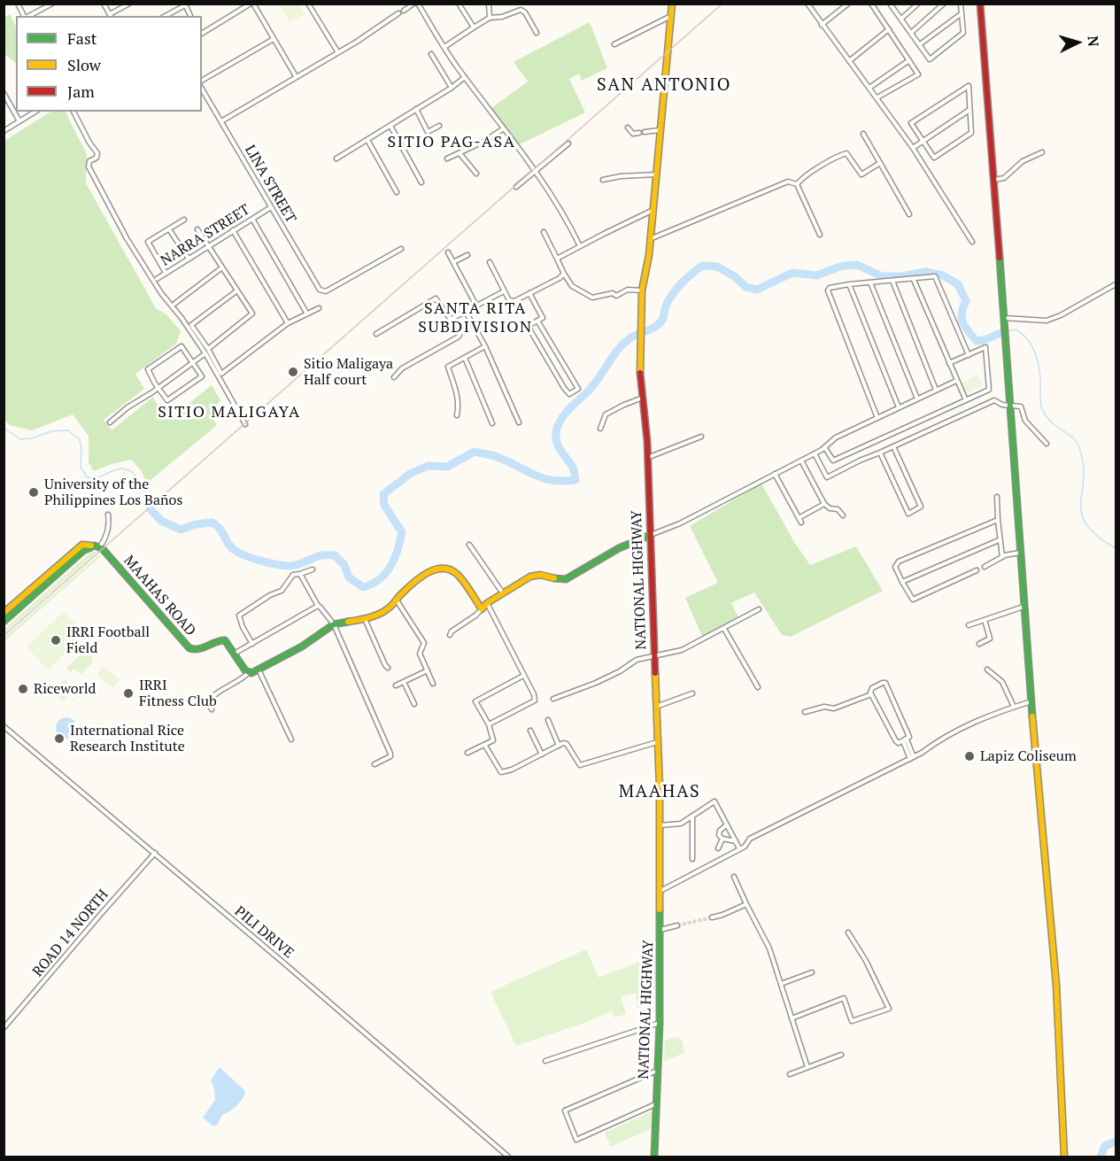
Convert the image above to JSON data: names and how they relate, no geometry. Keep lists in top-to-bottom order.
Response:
{
  "streets": {
    "street": [
      "LINA STREET",
      "NARRA STREET",
      "NATIONAL HIGHWAY",
      "MAAHAS ROAD",
      "PILI DRIVE",
      "ROAD 14 NORTH"
    ]
  },
  "crossings": [
    ["LINA STREET", "NARRA STREET"],
    ["PILI DRIVE", "ROAD 14 NORTH"]
  ],
  "districts": [
    "SAN ANTONIO",
    "SITIO PAG-ASA",
    "SANTA RITA SUBDIVISION",
    "SITIO MALIGAYA",
    "MAAHAS"
  ],
  "places": [
    "Sitio Maligaya Half court",
    "University of the Philippines Los Baños",
    "IRRI Football Field",
    "Riceworld",
    "IRRI Fitness Club",
    "International Rice Research Institute",
    "Lapiz Coliseum"
  ],
  "legend": ["Fast", "Slow", "Jam"],
  "north": "right"
}
